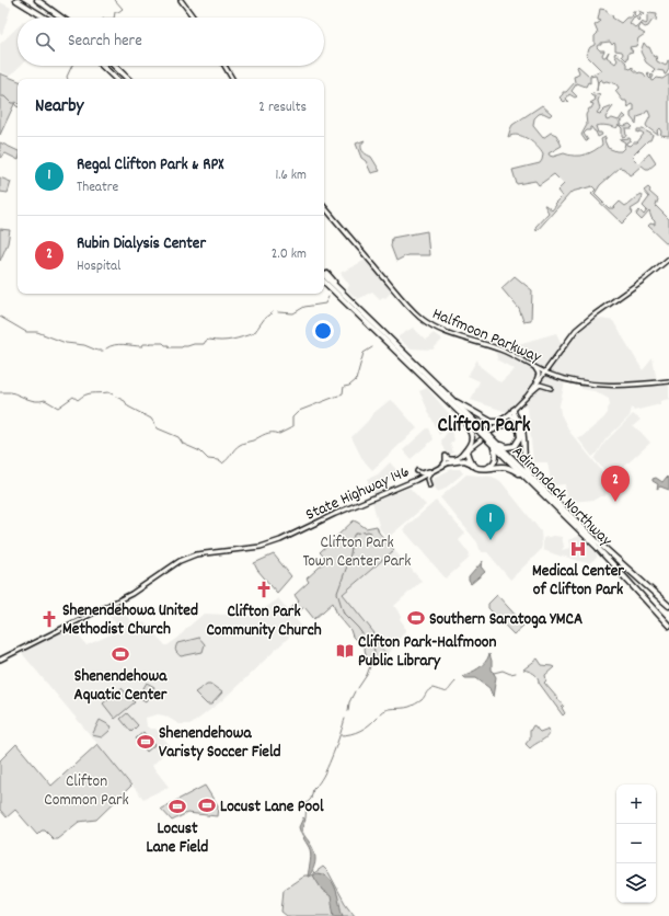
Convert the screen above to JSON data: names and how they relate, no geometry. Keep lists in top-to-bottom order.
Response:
{
  "streets": {
    "highway": ["Adirondack Northway"],
    "main road": ["Halfmoon Parkway", "State Highway 146"]
  },
  "crossings": [
    ["Halfmoon Parkway", "State Highway 146"]
  ],
  "districts": ["Clifton Park"],
  "parks": ["Clifton Park Town Center Park", "Clifton Common Park"],
  "places": {
    "hospital": ["Medical Center of Clifton Park"],
    "church": ["Clifton Park Community Church", "Shenendehowa United Methodist Church"],
    "sports": [
      "Southern Saratoga YMCA",
      "Shenendehowa Aquatic Center",
      "Shenendehowa Varisty Soccer Field",
      "Locust Lane Pool",
      "Locust Lane Field"
    ],
    "library": ["Clifton Park-Halfmoon Public Library"]
  },
  "page": {
    "search": "Search here",
    "heading": ["Nearby", "2 results"],
    "list": [
      {
        "mark": "1",
        "name": "Regal Clifton Park & RPX",
        "note": "Theatre",
        "value": "1.6 km"
      },
      {
        "mark": "2",
        "name": "Rubin Dialysis Center",
        "note": "Hospital",
        "value": "2.0 km"
      }
    ],
    "pins": ["2", "1"],
    "map_buttons": ["+", "−"]
  }
}
